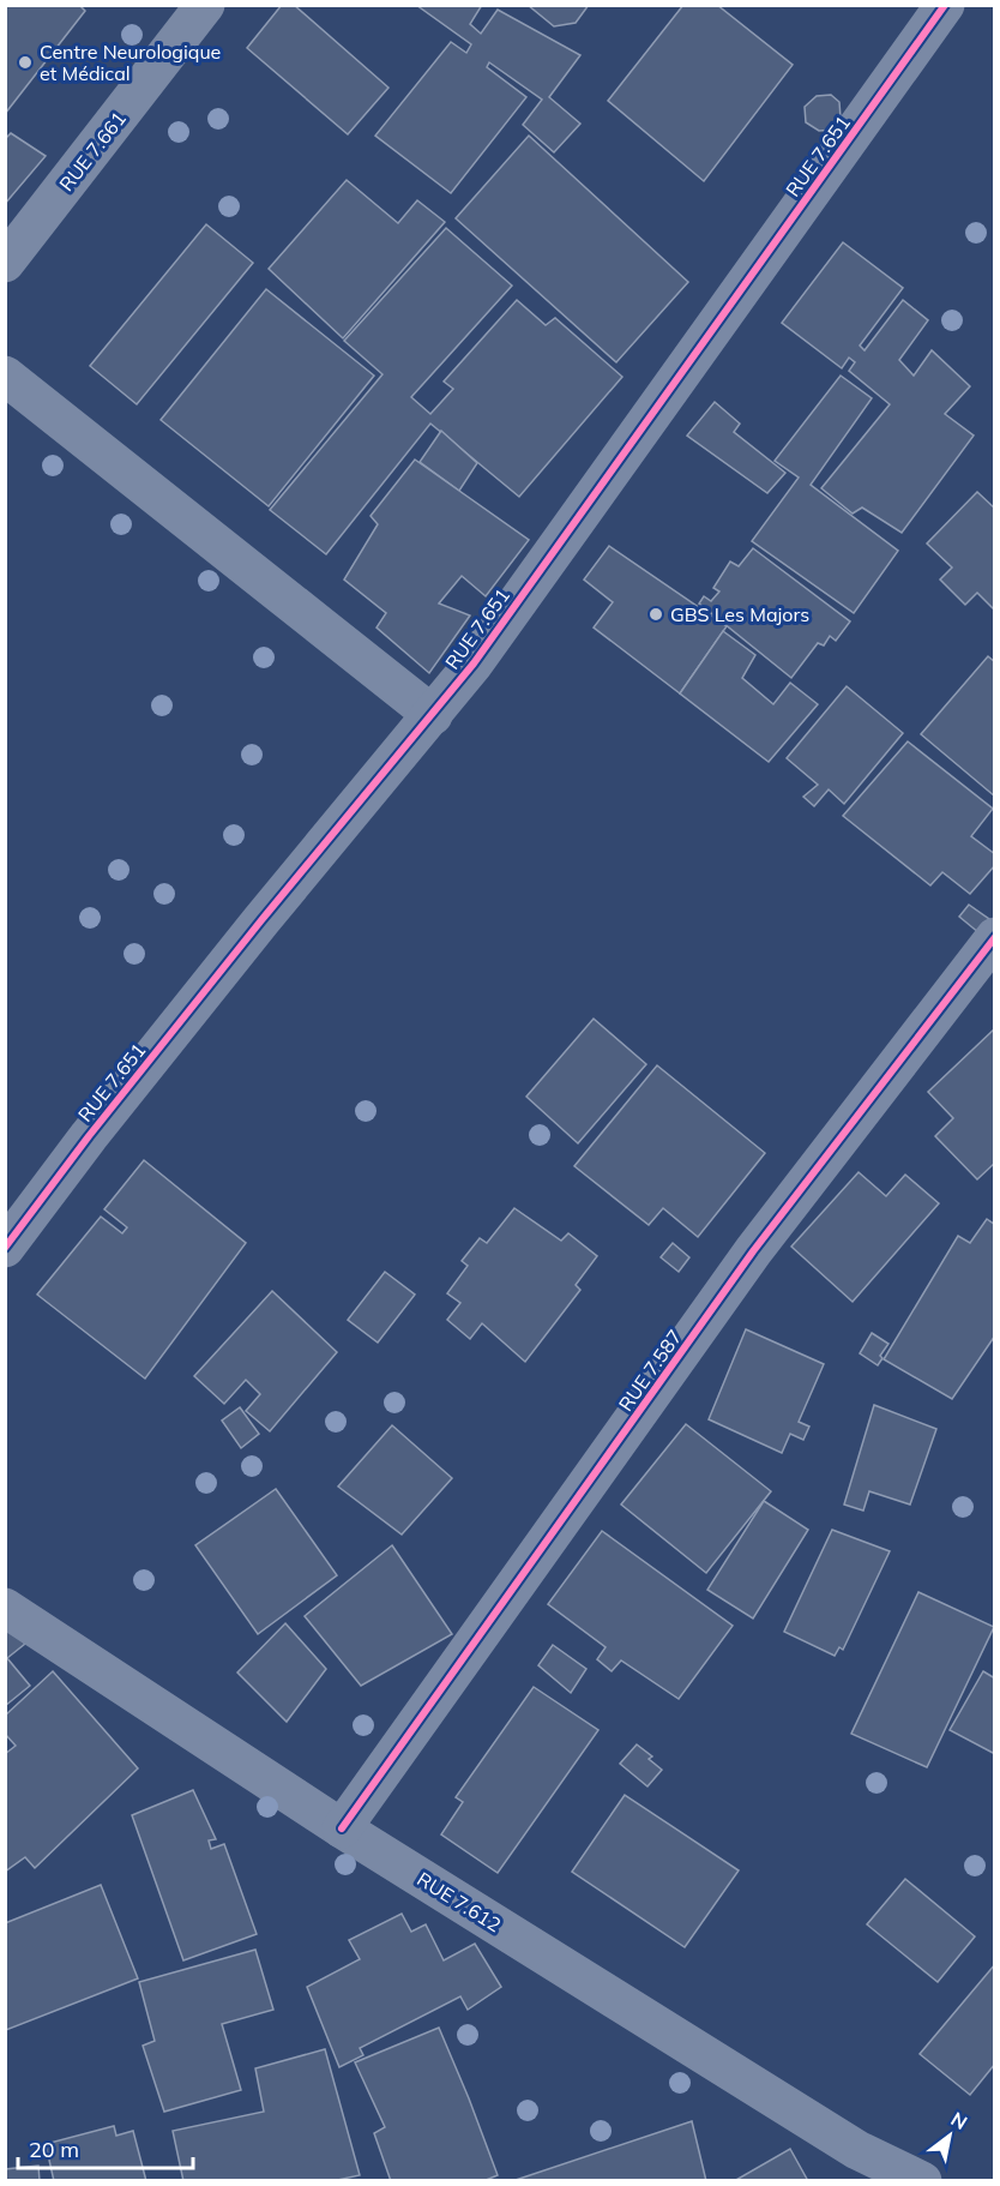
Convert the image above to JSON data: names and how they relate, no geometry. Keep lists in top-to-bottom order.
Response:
{
  "streets": {
    "street": [
      "RUE 7.661",
      "RUE 7.651",
      "RUE 7.587",
      "RUE 7.612"
    ]
  },
  "crossings": [
    ["RUE 7.587", "RUE 7.612"]
  ],
  "places": ["Centre Neurologique et Médical", "GBS Les Majors"],
  "scale_bar": "20 m",
  "north": "top right"
}
